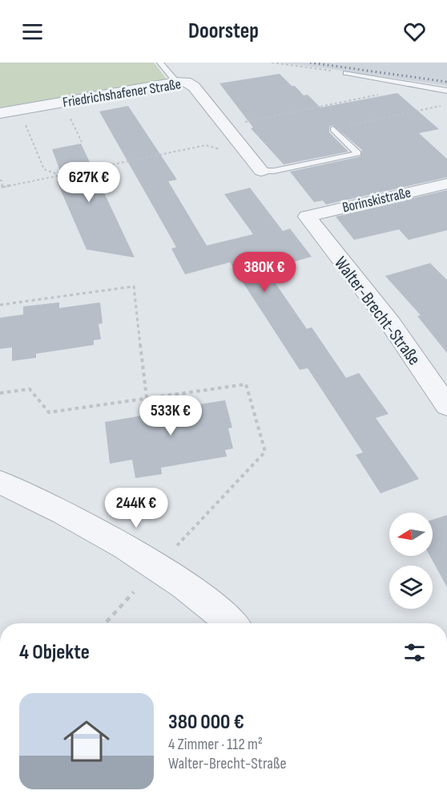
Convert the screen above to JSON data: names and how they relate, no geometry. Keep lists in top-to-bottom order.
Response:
{
  "streets": {
    "street": ["Friedrichshafener Straße", "Borinskistraße", "Walter-Brecht-Straße"]
  },
  "crossings": [
    ["Borinskistraße", "Walter-Brecht-Straße"]
  ],
  "north": "left",
  "page": {
    "header": "Doorstep",
    "price": [
      "627K €",
      "380K €",
      "533K €",
      "244K €"
    ],
    "heading": "4 Objekte",
    "list": [
      {
        "name": "380 000 €",
        "note": "4 Zimmer · 112 m² · Walter-Brecht-Straße"
      }
    ]
  }
}
